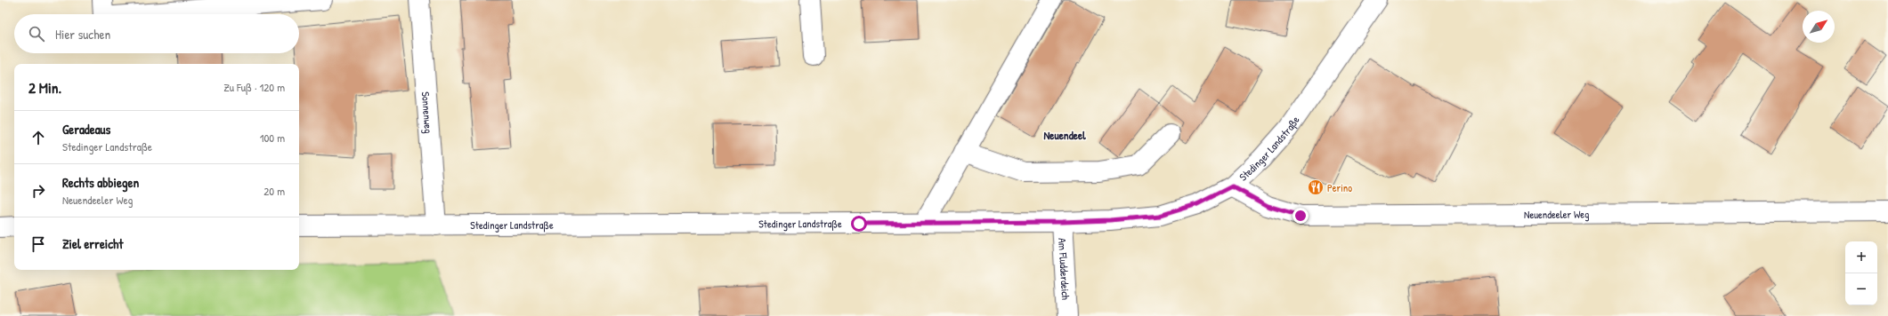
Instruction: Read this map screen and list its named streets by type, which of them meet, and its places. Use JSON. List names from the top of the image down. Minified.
{"streets":{"street":["Sonnenweg","Stedinger Landstraße","Neuendeeler Weg","Am Fludderdeich"]},"crossings":[["Sonnenweg","Stedinger Landstraße"],["Stedinger Landstraße","Neuendeeler Weg"],["Stedinger Landstraße","Am Fludderdeich"]],"districts":["Neuendeel"],"places":{"restaurant":["Perino"]},"north":"top right","page":{"search":"Hier suchen","heading":["2 Min.","Zu Fuß · 120 m"],"list":[["Geradeaus","Stedinger Landstraße","100 m"],["Rechts abbiegen","Neuendeeler Weg","20 m"],"Ziel erreicht"],"map_buttons":["+","−"]}}
